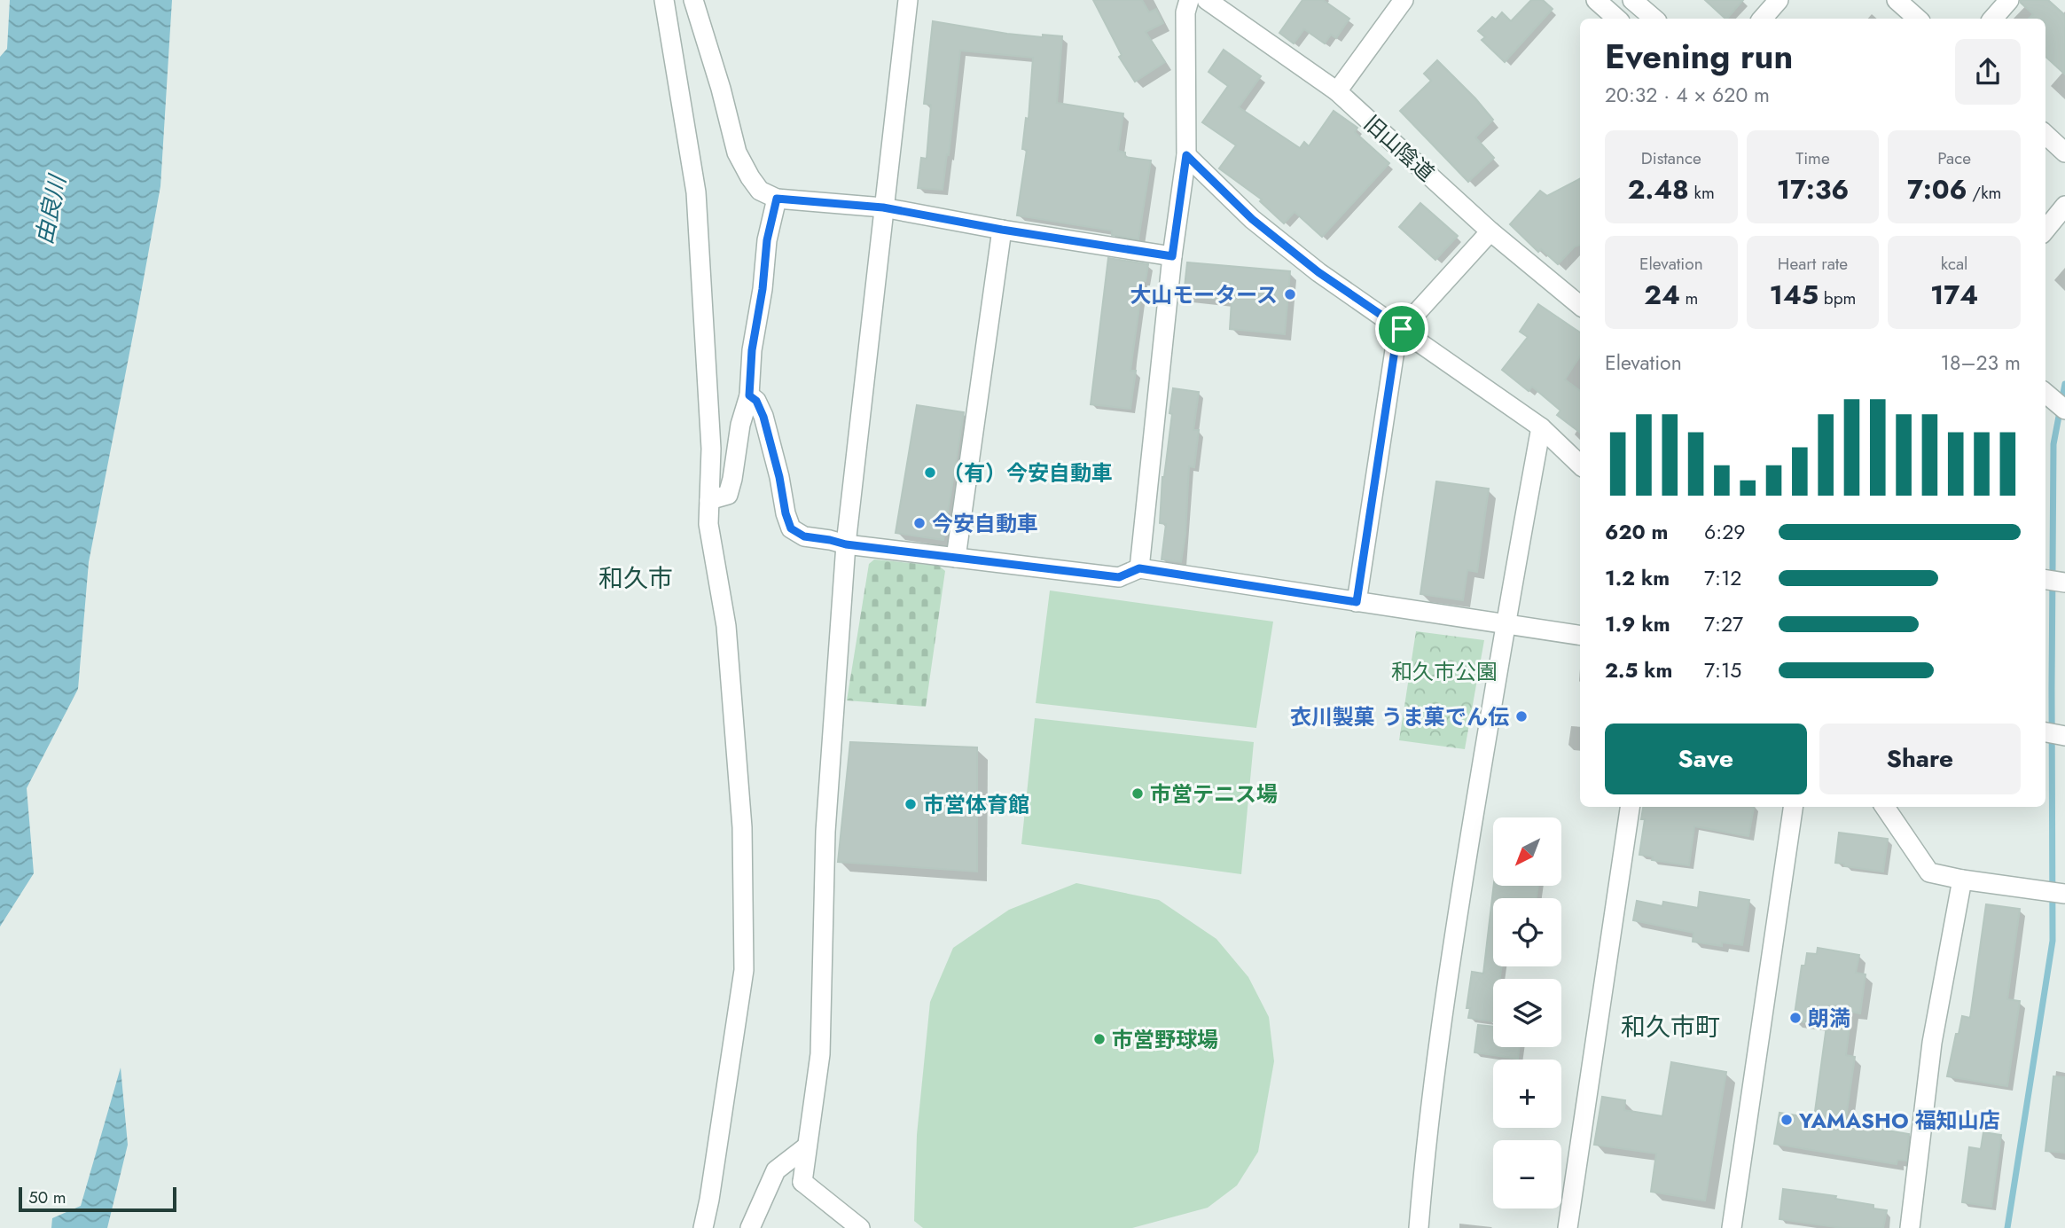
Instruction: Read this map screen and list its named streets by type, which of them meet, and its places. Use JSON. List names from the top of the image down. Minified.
{"streets":{"street":["旧山陰道"]},"districts":["和久市","和久市町"],"water":["由良川"],"parks":["和久市公園"],"places":["大山モータース","（有）今安自動車","今安自動車","衣川製菓 うま菓でん伝","市営テニス場","市営体育館","朗満","市営野球場","YAMASHO 福知山店"],"scale_bar":"50 m","north":"bottom left","page":{"heading":["Evening run","20:32 · 4 × 620 m"],"stats":[["Distance","2.48 km"],["Time","17:36"],["Pace","7:06 /km"],["Elevation","24 m"],["Heart rate","145 bpm"],["kcal","174"]],"chart":["Elevation","18–23 m"],"list":[{"name":"620 m","note":"6:29"},{"name":"1.2 km","note":"7:12"},{"name":"1.9 km","note":"7:27"},{"name":"2.5 km","note":"7:15"}],"buttons":["Save","Share"],"map_buttons":["+","−"],"scale":"50 m"}}
